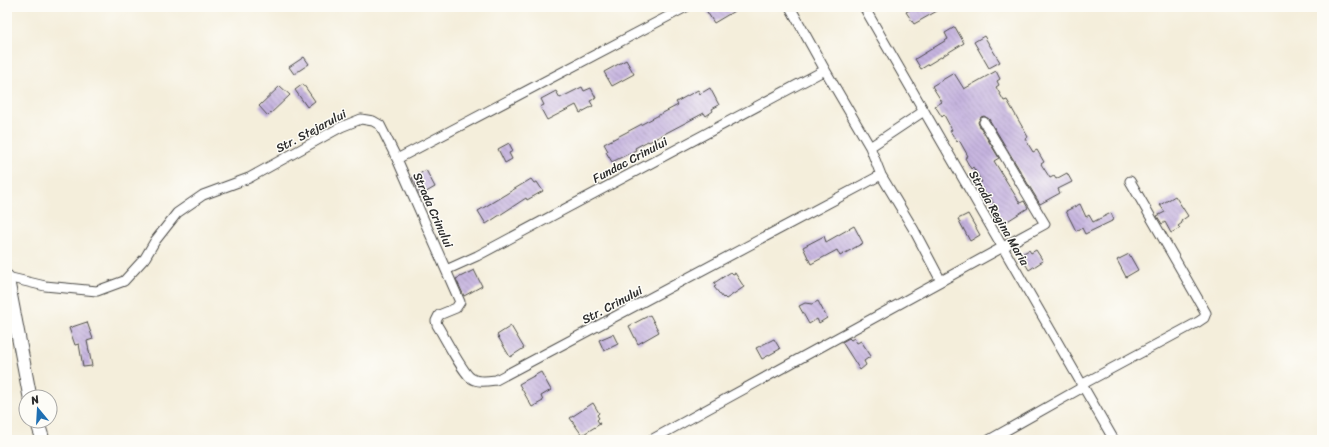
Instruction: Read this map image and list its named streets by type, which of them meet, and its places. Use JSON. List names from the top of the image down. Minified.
{"streets":{"street":["Str. Stejarului","Fundac Crinului","Strada Crinului","Strada Regina Maria","Str. Crinului"]},"crossings":[["Str. Stejarului","Strada Crinului"],["Fundac Crinului","Strada Crinului"],["Fundac Crinului","Str. Crinului"],["Strada Crinului","Str. Crinului"]],"north":"top"}
